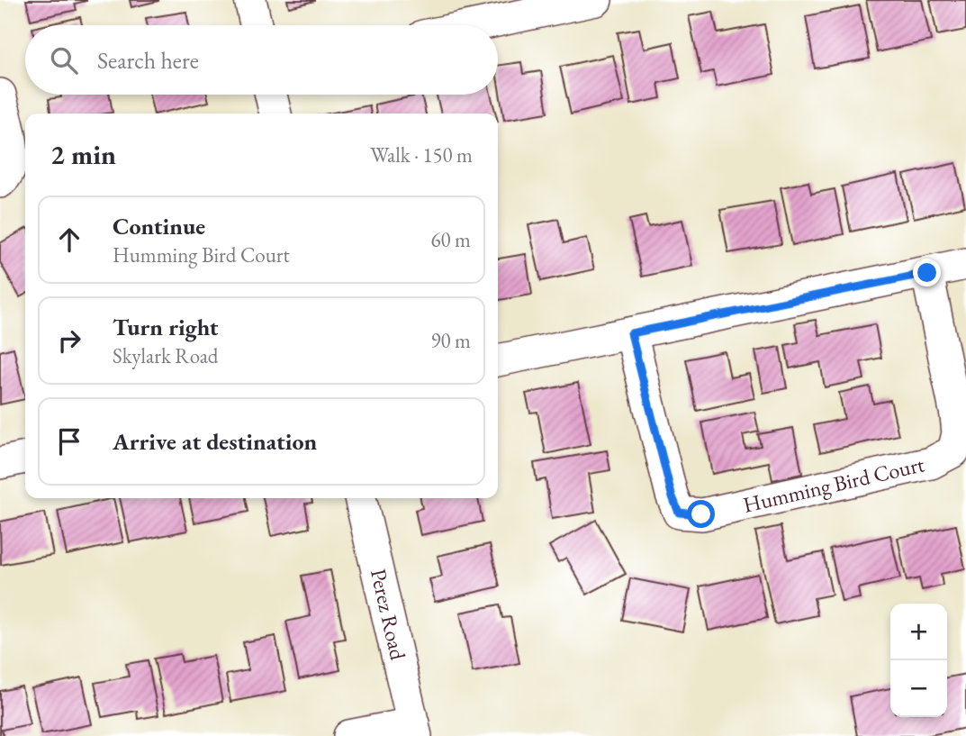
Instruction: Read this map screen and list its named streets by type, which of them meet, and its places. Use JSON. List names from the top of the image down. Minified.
{"streets":{"street":["Humming Bird Court","Perez Road"]},"page":{"search":"Search here","heading":["2 min","Walk · 150 m"],"list":[["Continue","Humming Bird Court","60 m"],["Turn right","Skylark Road","90 m"],"Arrive at destination"],"map_buttons":["+","−"]}}
